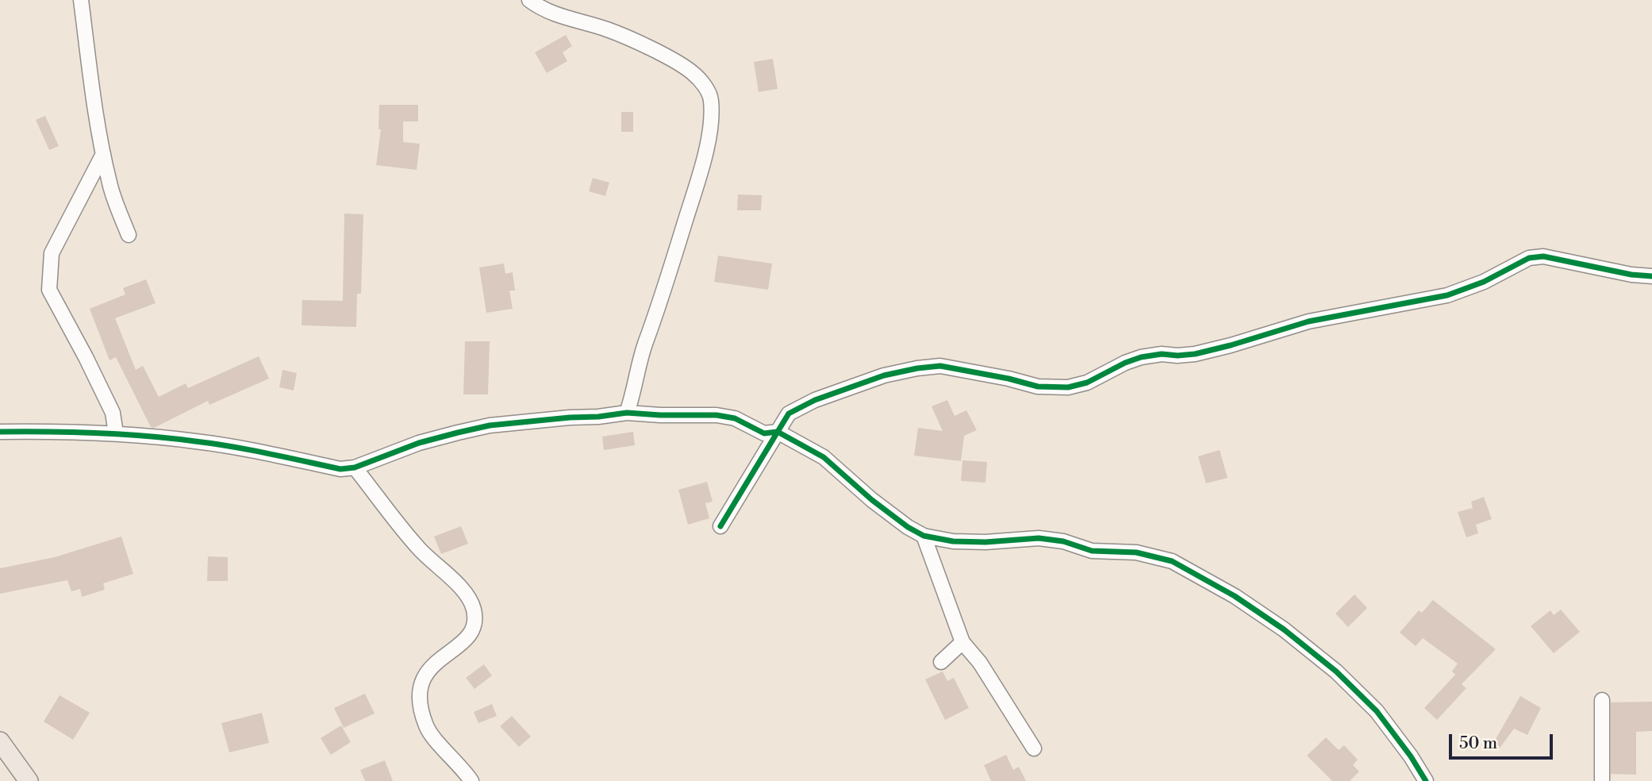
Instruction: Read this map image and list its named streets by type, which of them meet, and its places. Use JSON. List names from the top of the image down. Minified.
{"scale_bar":"50 m"}
